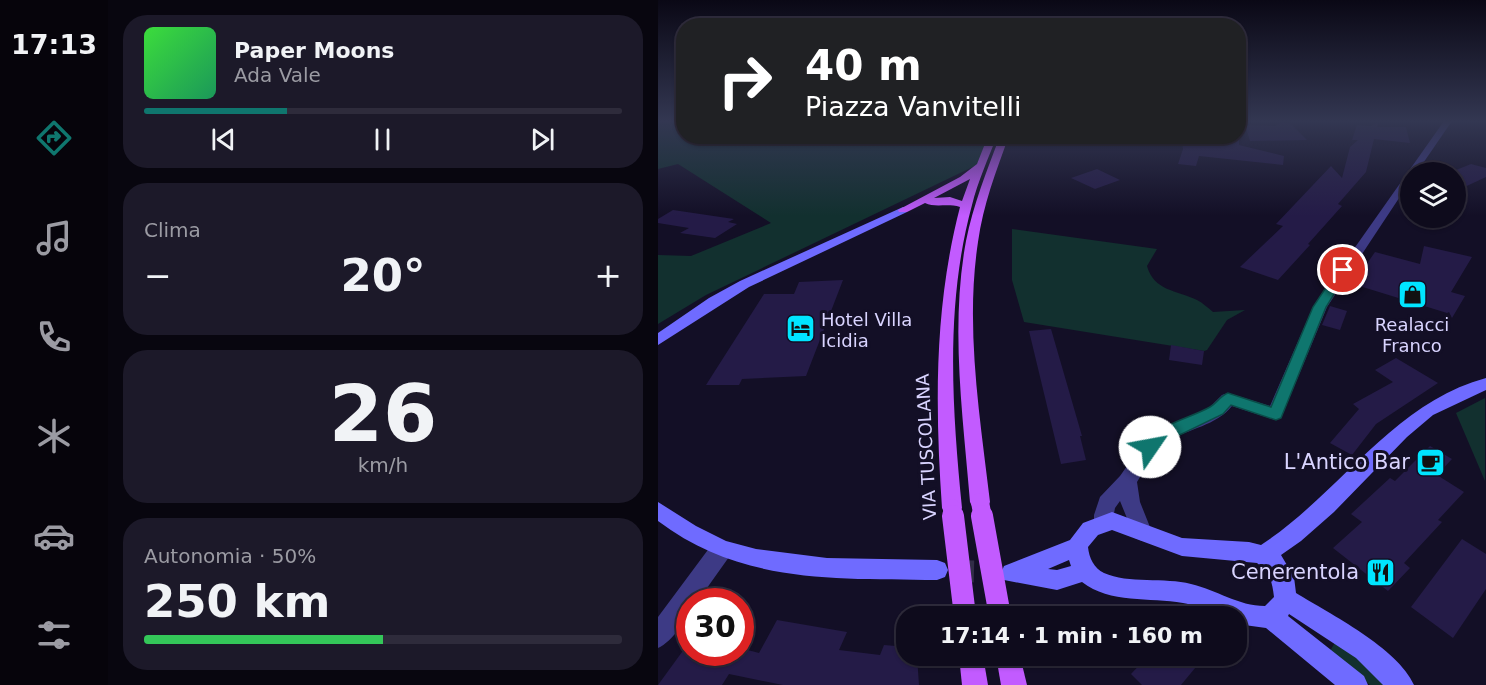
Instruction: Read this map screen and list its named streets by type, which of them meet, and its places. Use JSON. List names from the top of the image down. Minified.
{"streets":{"main road":["VIA TUSCOLANA"]},"places":{"shop":["Realacci Franco"],"hotel":["Hotel Villa Icidia"],"cafe":["L'Antico Bar"],"restaurant":["Cenerentola"]},"page":{"tabs":"17:13","turn":["40 m","Piazza Vanvitelli"],"song":["Paper Moons","Ada Vale"],"tile":["Clima",["26","km/h"],["Autonomia · 50%","250 km"]],"heat":["−","20°","+"],"limit":"30","trip":"17:14 · 1 min · 160 m"}}
